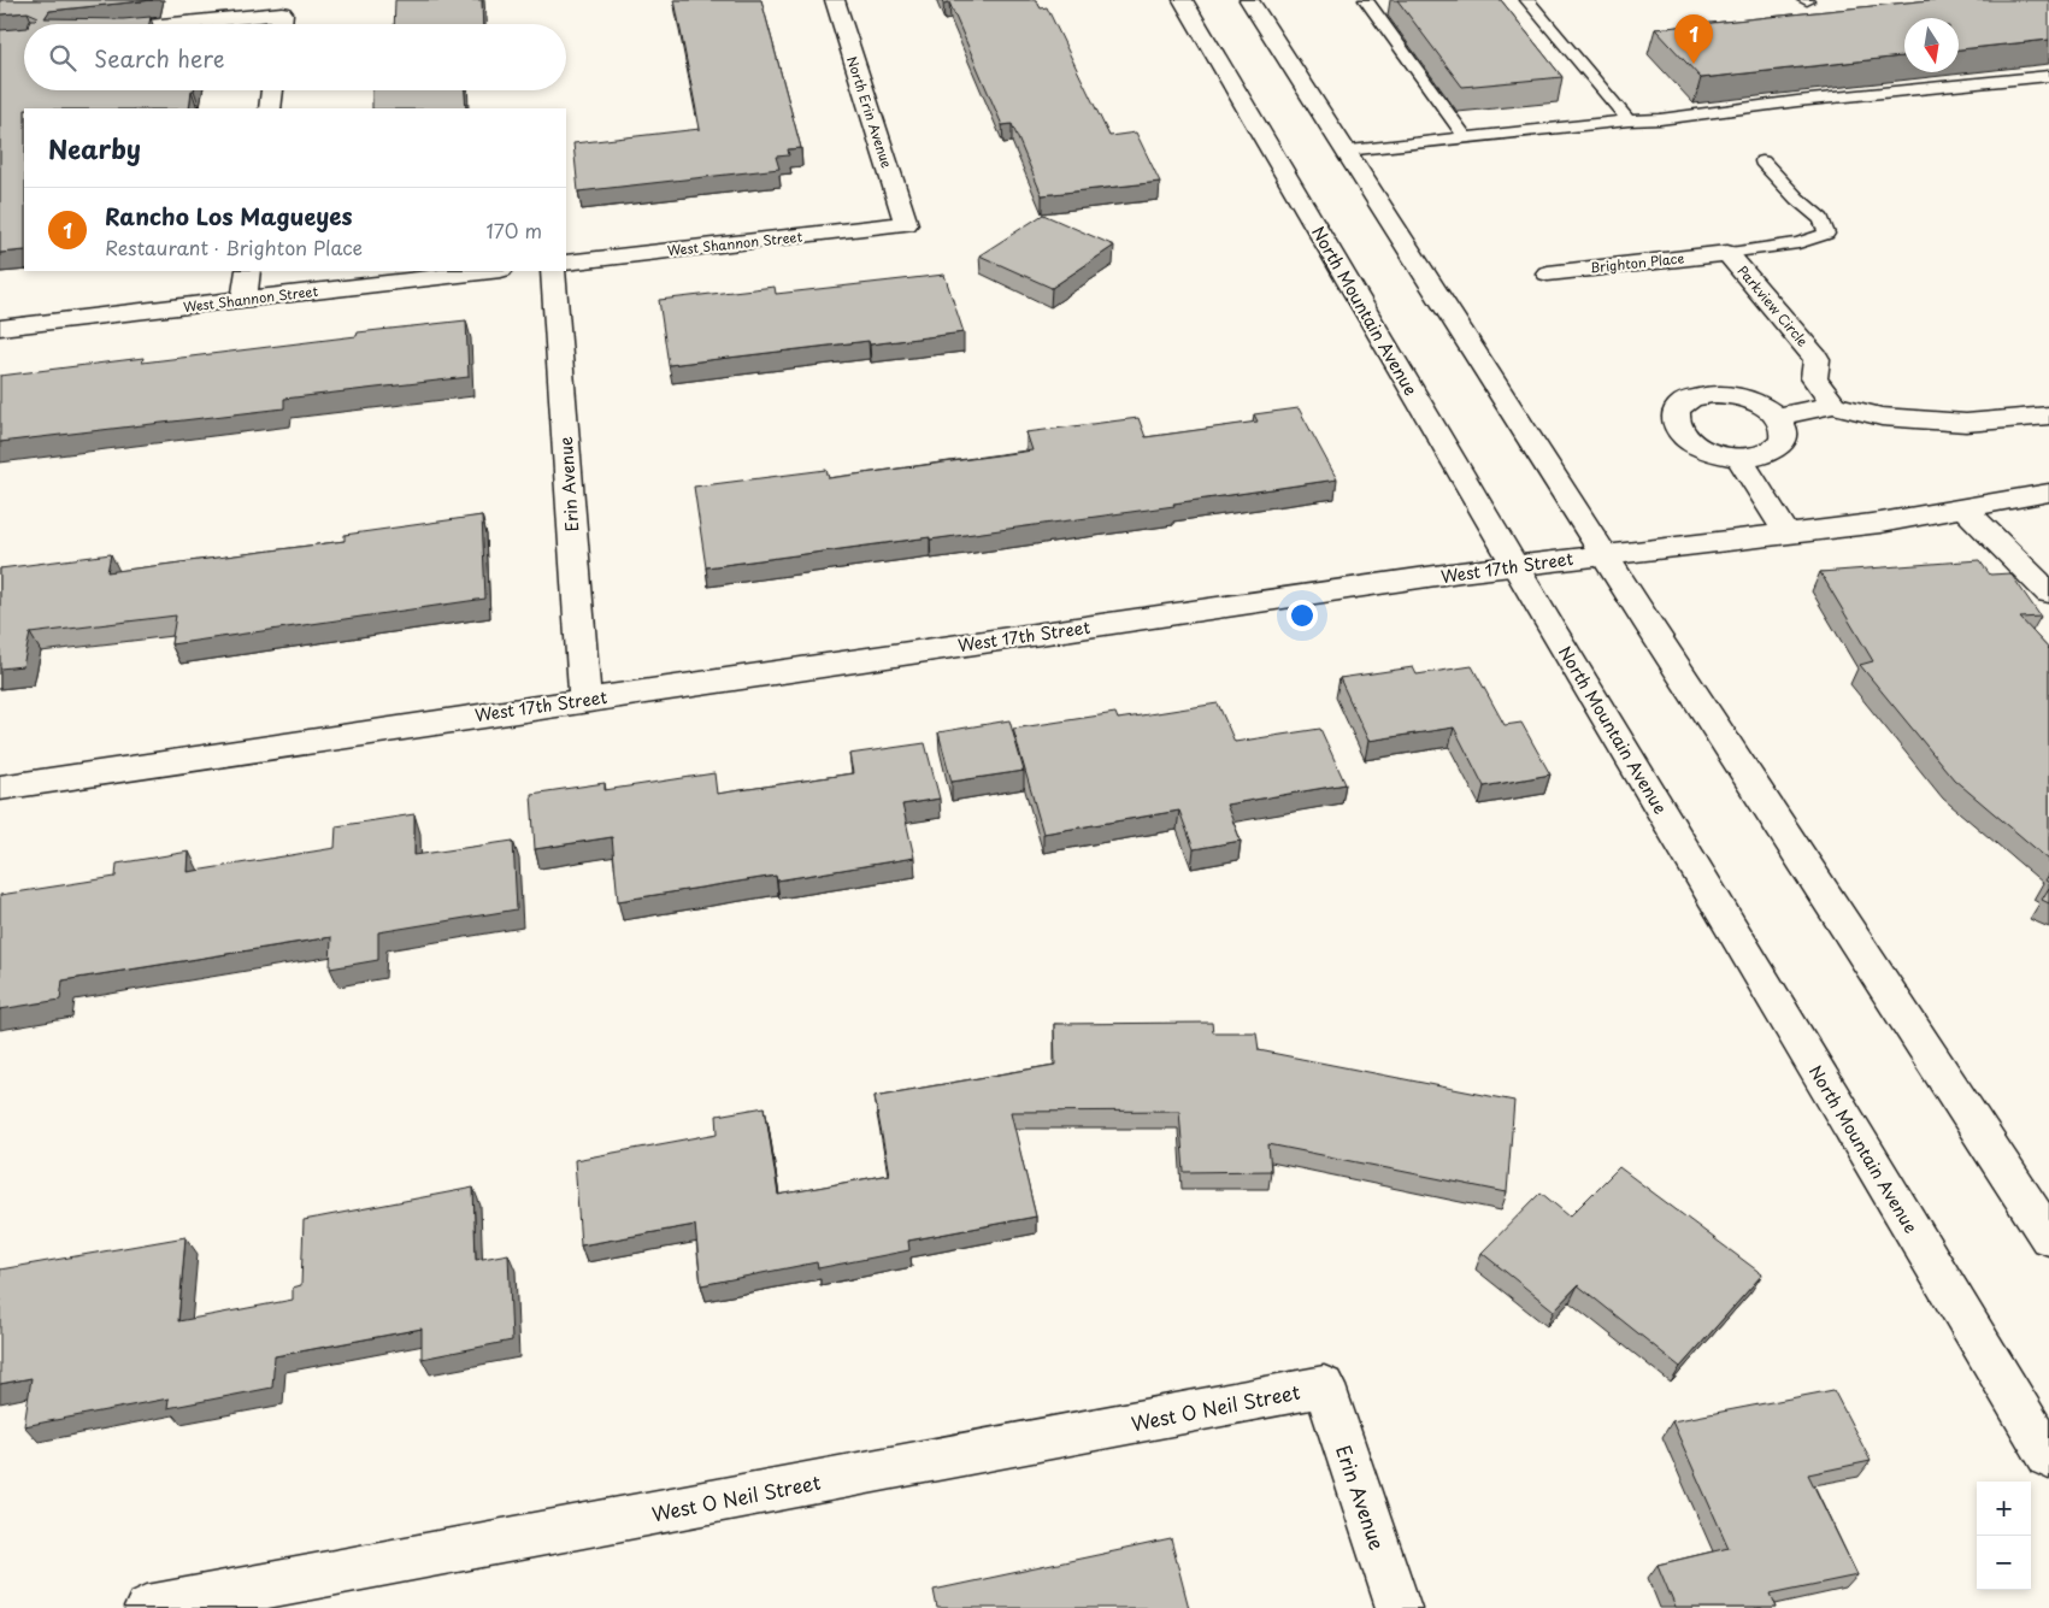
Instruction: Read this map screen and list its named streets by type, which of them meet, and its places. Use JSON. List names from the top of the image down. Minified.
{"streets":{"street":["North Erin Avenue","West Shannon Street","Brighton Place","Parkview Circle","North Mountain Avenue","Erin Avenue","West 17th Street","West O Neil Street"]},"crossings":[["North Erin Avenue","West Shannon Street"],["Brighton Place","Parkview Circle"],["North Mountain Avenue","West 17th Street"],["Erin Avenue","West 17th Street"],["Erin Avenue","West O Neil Street"]],"north":"bottom","page":{"pins":"1","search":"Search here","heading":"Nearby","list":[{"mark":"1","name":"Rancho Los Magueyes","note":"Restaurant · Brighton Place","value":"170 m"}],"map_buttons":["+","−"]}}
